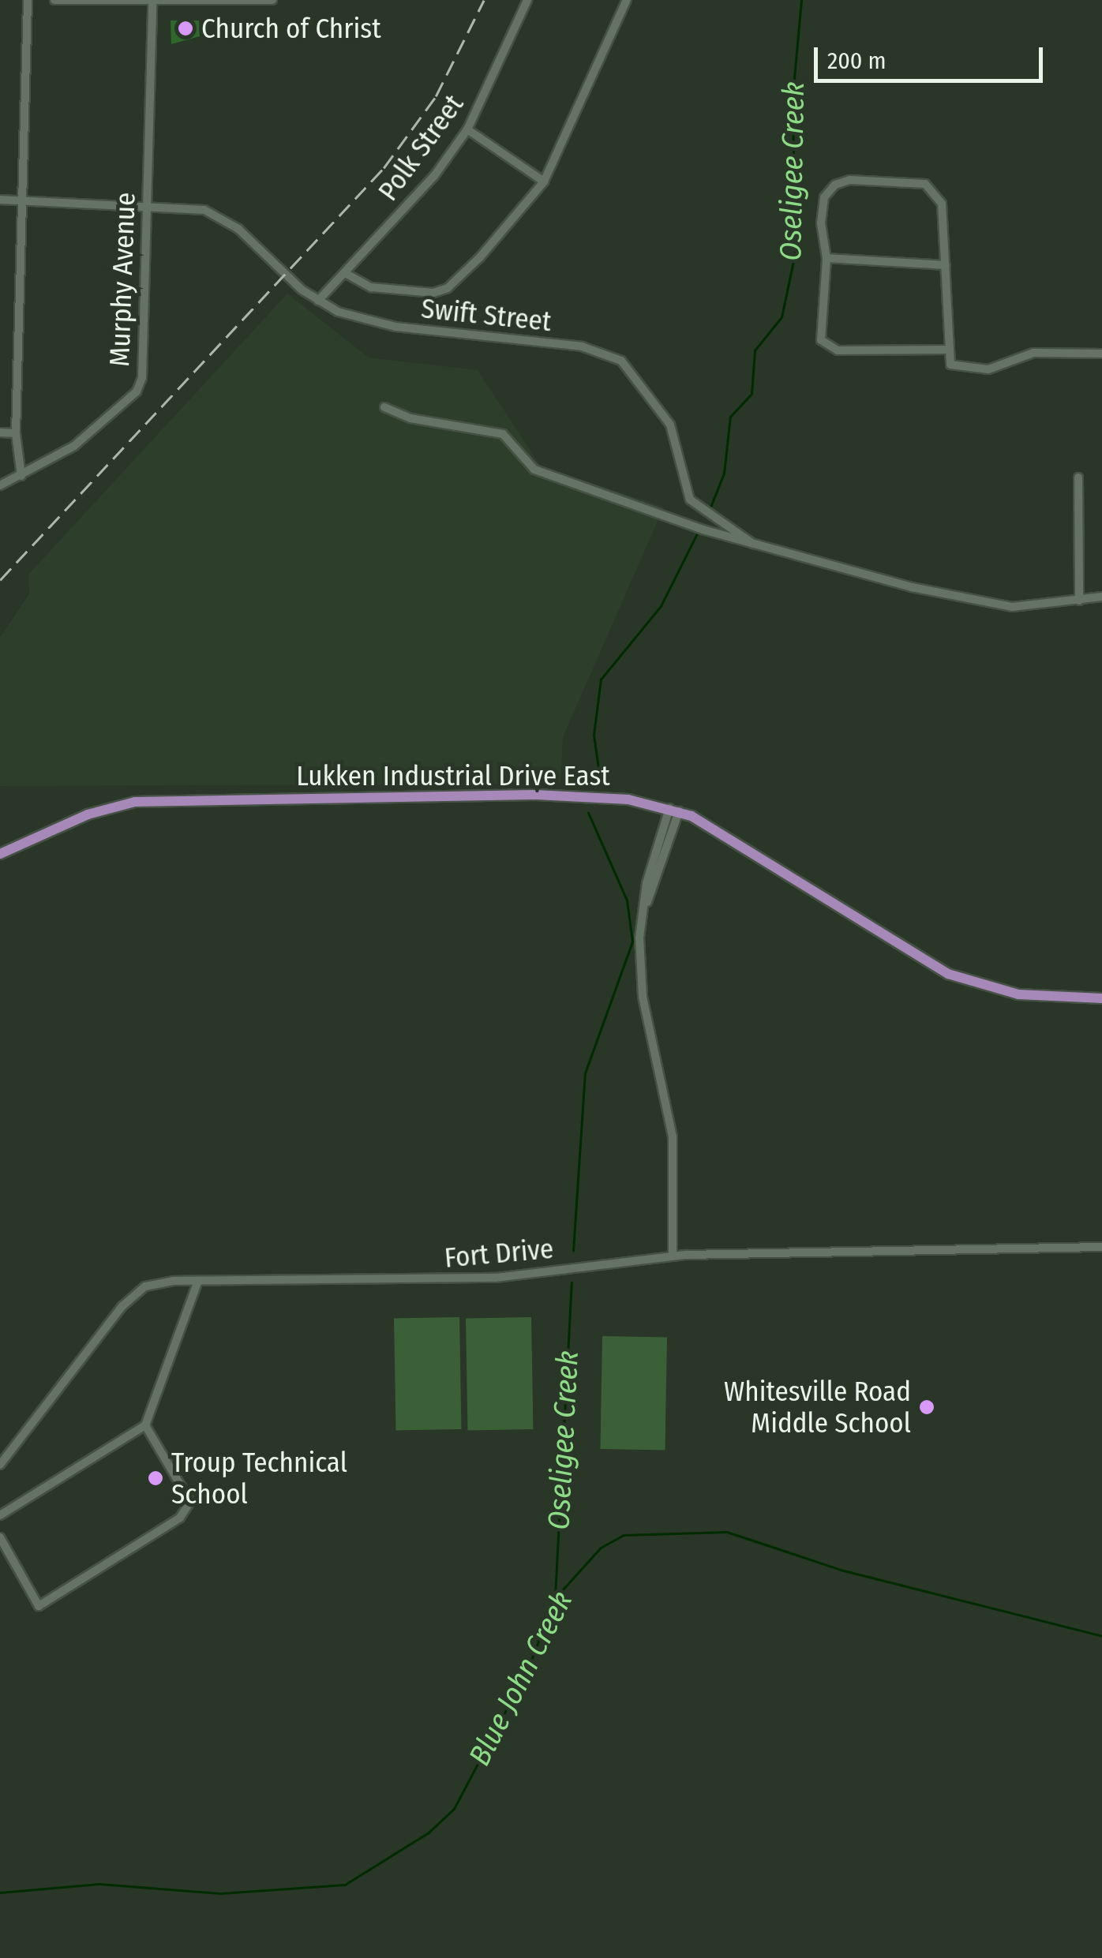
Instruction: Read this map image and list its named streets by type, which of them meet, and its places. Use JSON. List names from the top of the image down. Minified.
{"streets":{"main road":["Lukken Industrial Drive East"],"street":["Polk Street","Murphy Avenue","Swift Street","Fort Drive"]},"crossings":[["Polk Street","Swift Street"],["Murphy Avenue","Swift Street"]],"water":["Oseligee Creek","Blue John Creek"],"places":["Church of Christ","Whitesville Road Middle School","Troup Technical School"],"scale_bar":"200 m"}
